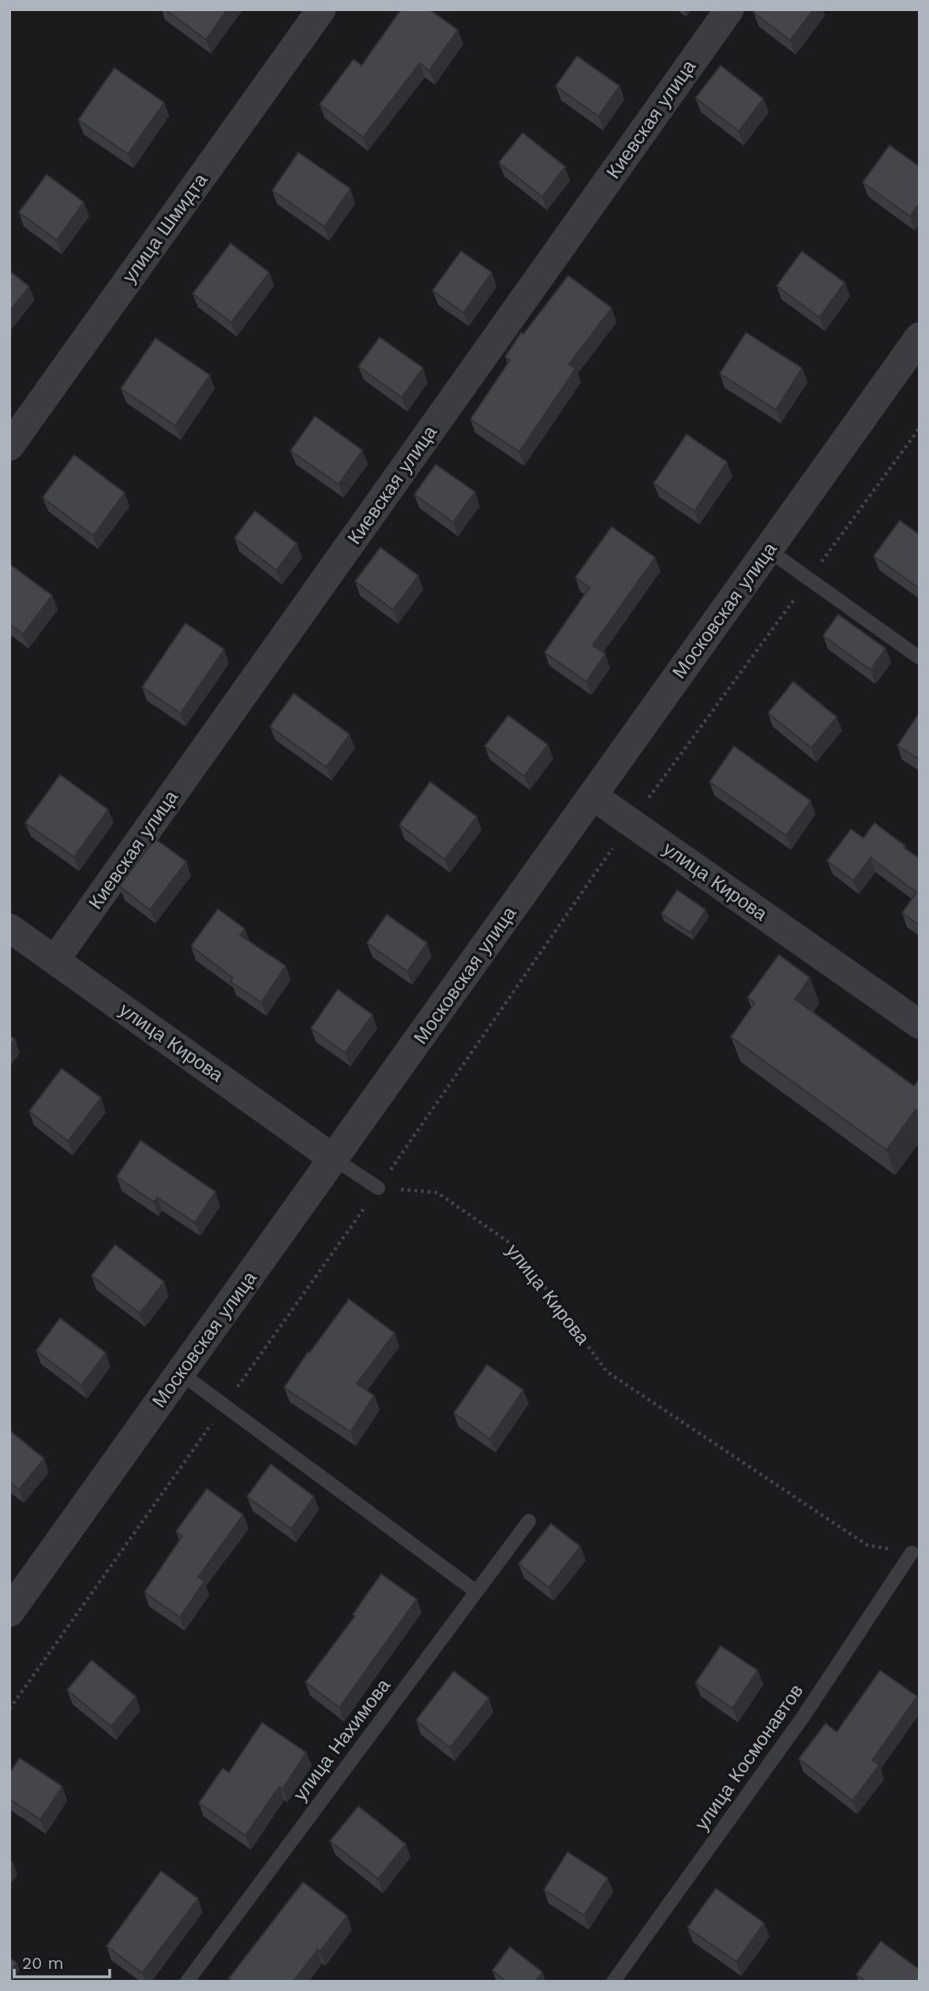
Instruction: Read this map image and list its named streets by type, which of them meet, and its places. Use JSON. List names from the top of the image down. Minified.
{"streets":{"street":["Киевская улица","улица Шмидта","Московская улица","улица Кирова"],"lane":["улица Нахимова","улица Космонавтов"]},"crossings":[["Киевская улица","улица Кирова"],["Московская улица","улица Кирова"],["улица Кирова","улица Космонавтов"]],"scale_bar":"20 m"}
